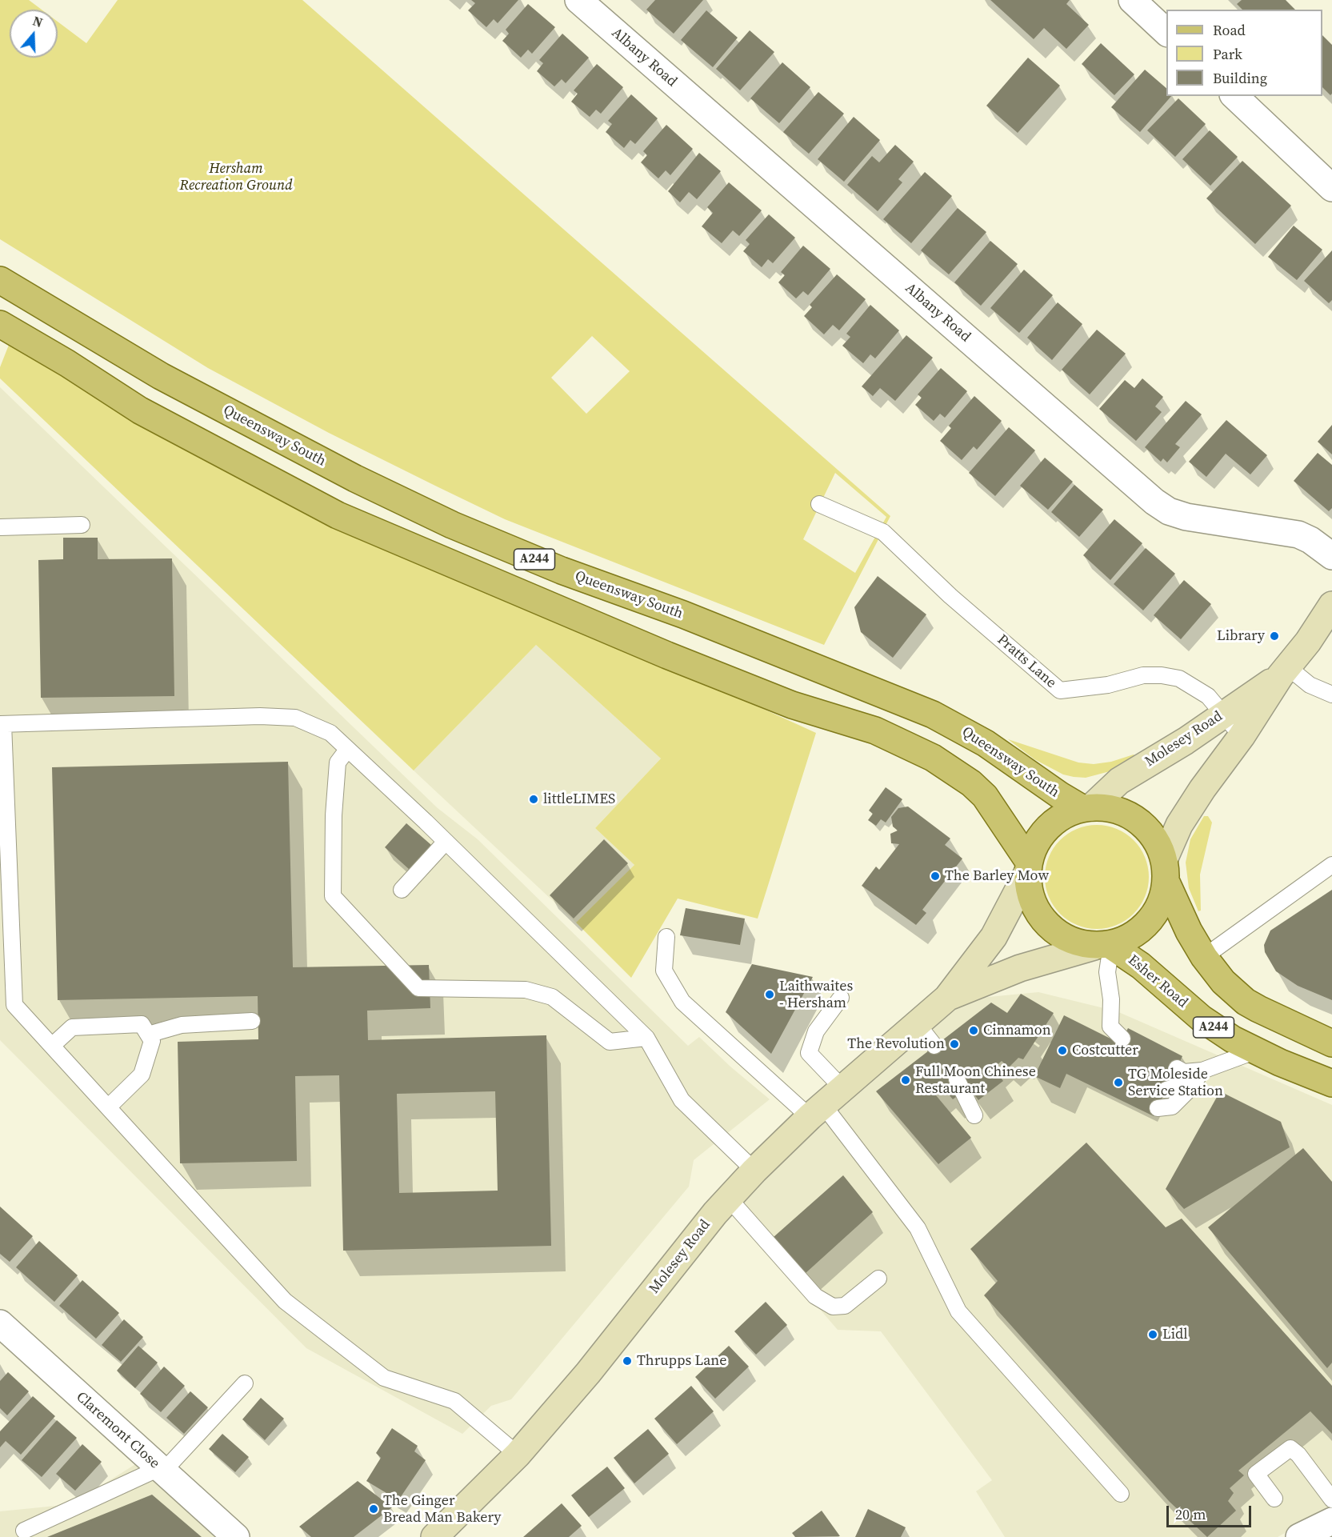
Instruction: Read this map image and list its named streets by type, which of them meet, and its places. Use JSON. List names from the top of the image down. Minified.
{"streets":{"main road":["Queensway South","A244","Esher Road"],"street":["Albany Road","Molesey Road","Claremont Close"],"lane":["Pratts Lane"]},"crossings":[["Queensway South","A244"],["Queensway South","Molesey Road"],["Queensway South","Esher Road"],["A244","Molesey Road"],["A244","Esher Road"],["Pratts Lane","Molesey Road"],["Molesey Road","Esher Road"]],"parks":["Hersham Recreation Ground"],"places":["Library","littleLIMES","The Barley Mow","Laithwaites - Hersham","Cinnamon","The Revolution","Costcutter","Full Moon Chinese Restaurant","TG Moleside Service Station","Lidl","Thrupps Lane","The Ginger Bread Man Bakery"],"legend":["Road","Park","Building"],"scale_bar":"20 m","north":"top"}
